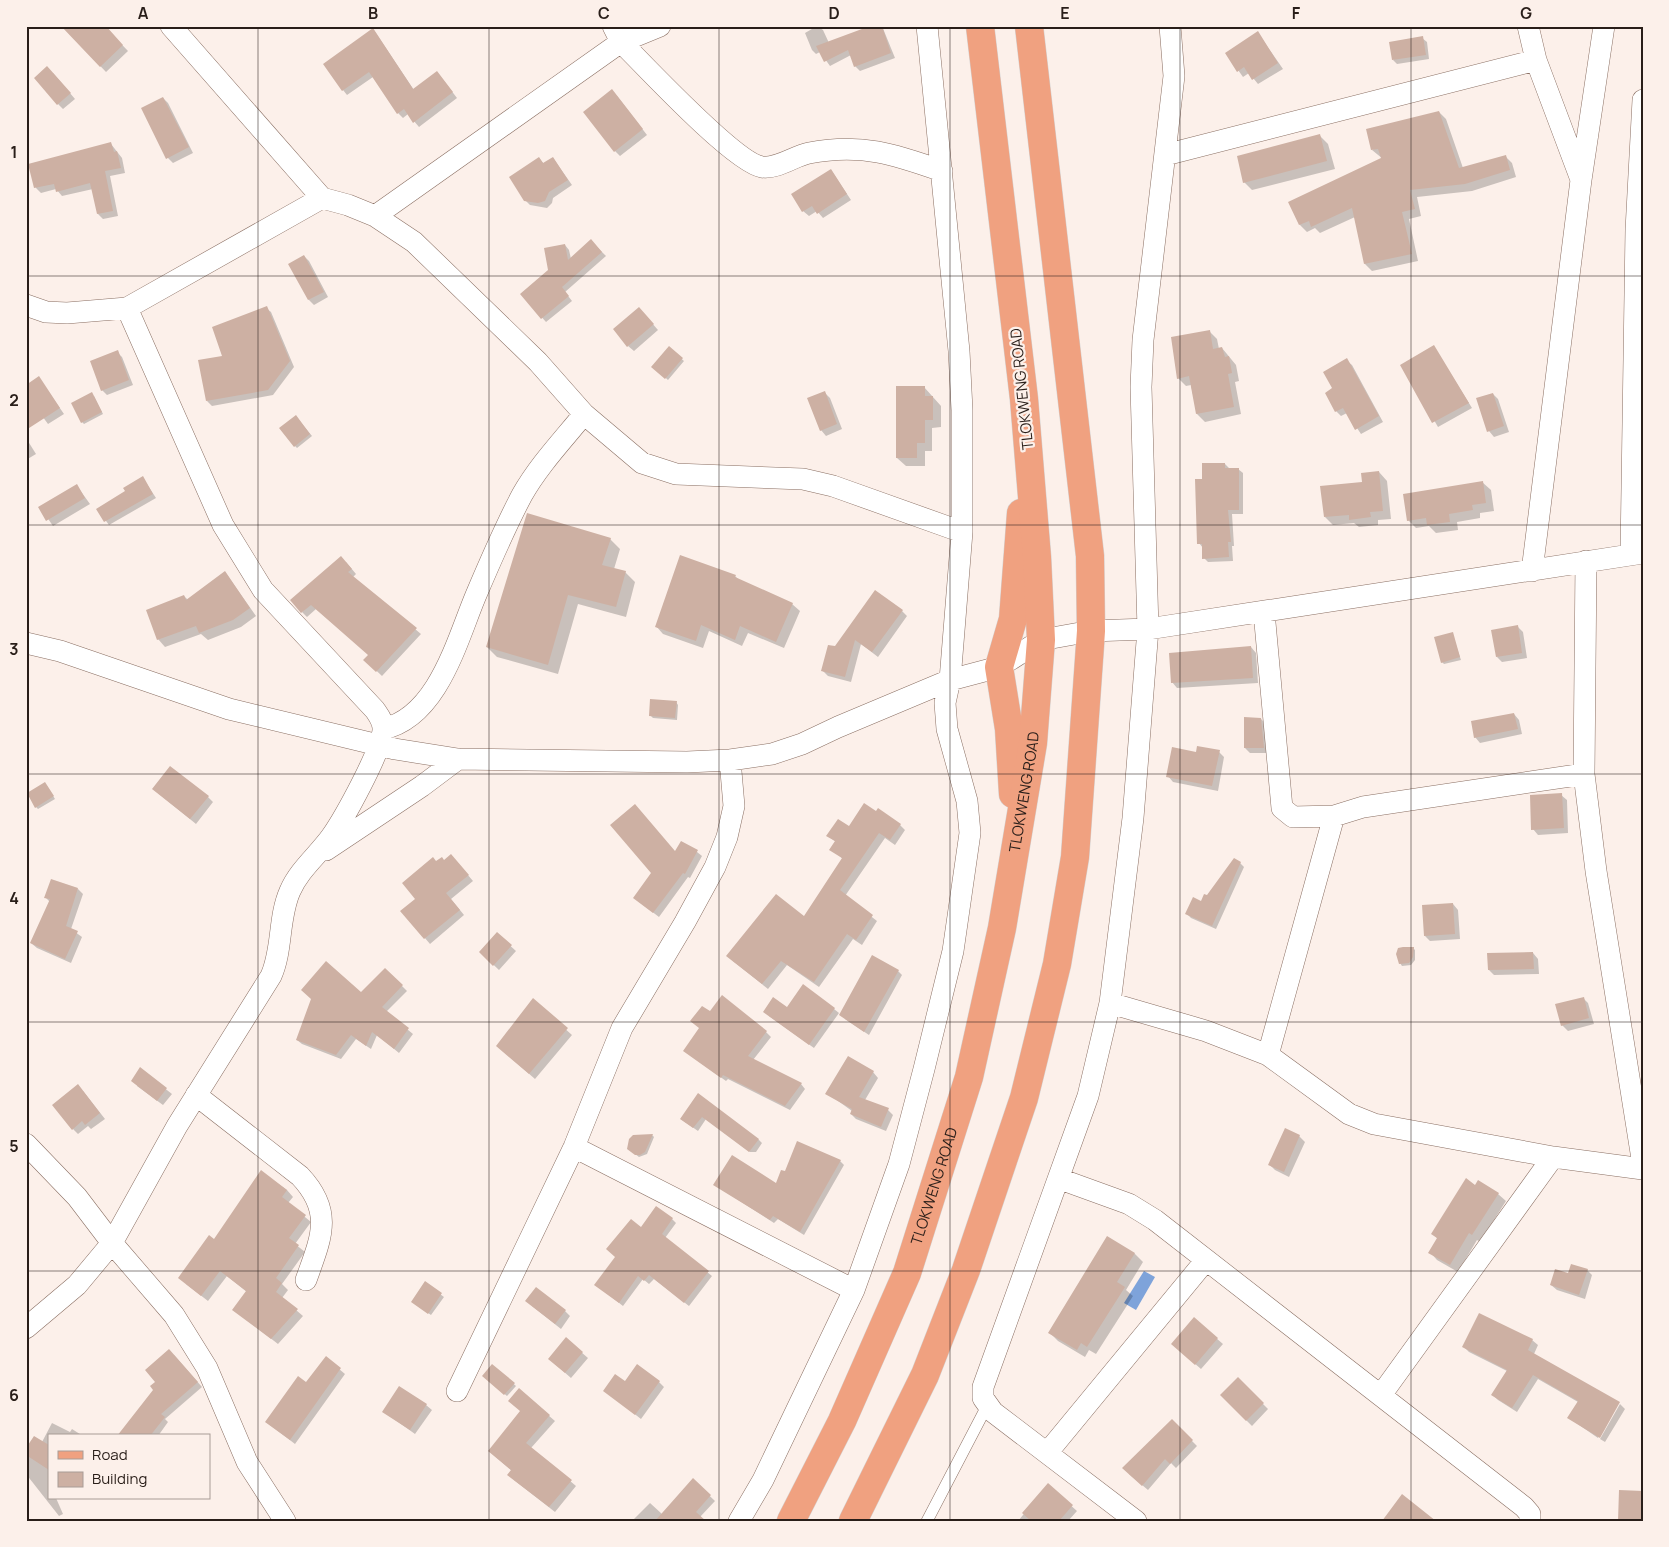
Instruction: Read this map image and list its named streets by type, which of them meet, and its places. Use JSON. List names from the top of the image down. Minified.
{"streets":{"main road":["TLOKWENG ROAD"]},"legend":["Road","Building"],"grid":{"columns":["A","B","C","D","E","F","G"],"rows":["1","2","3","4","5","6"]}}
